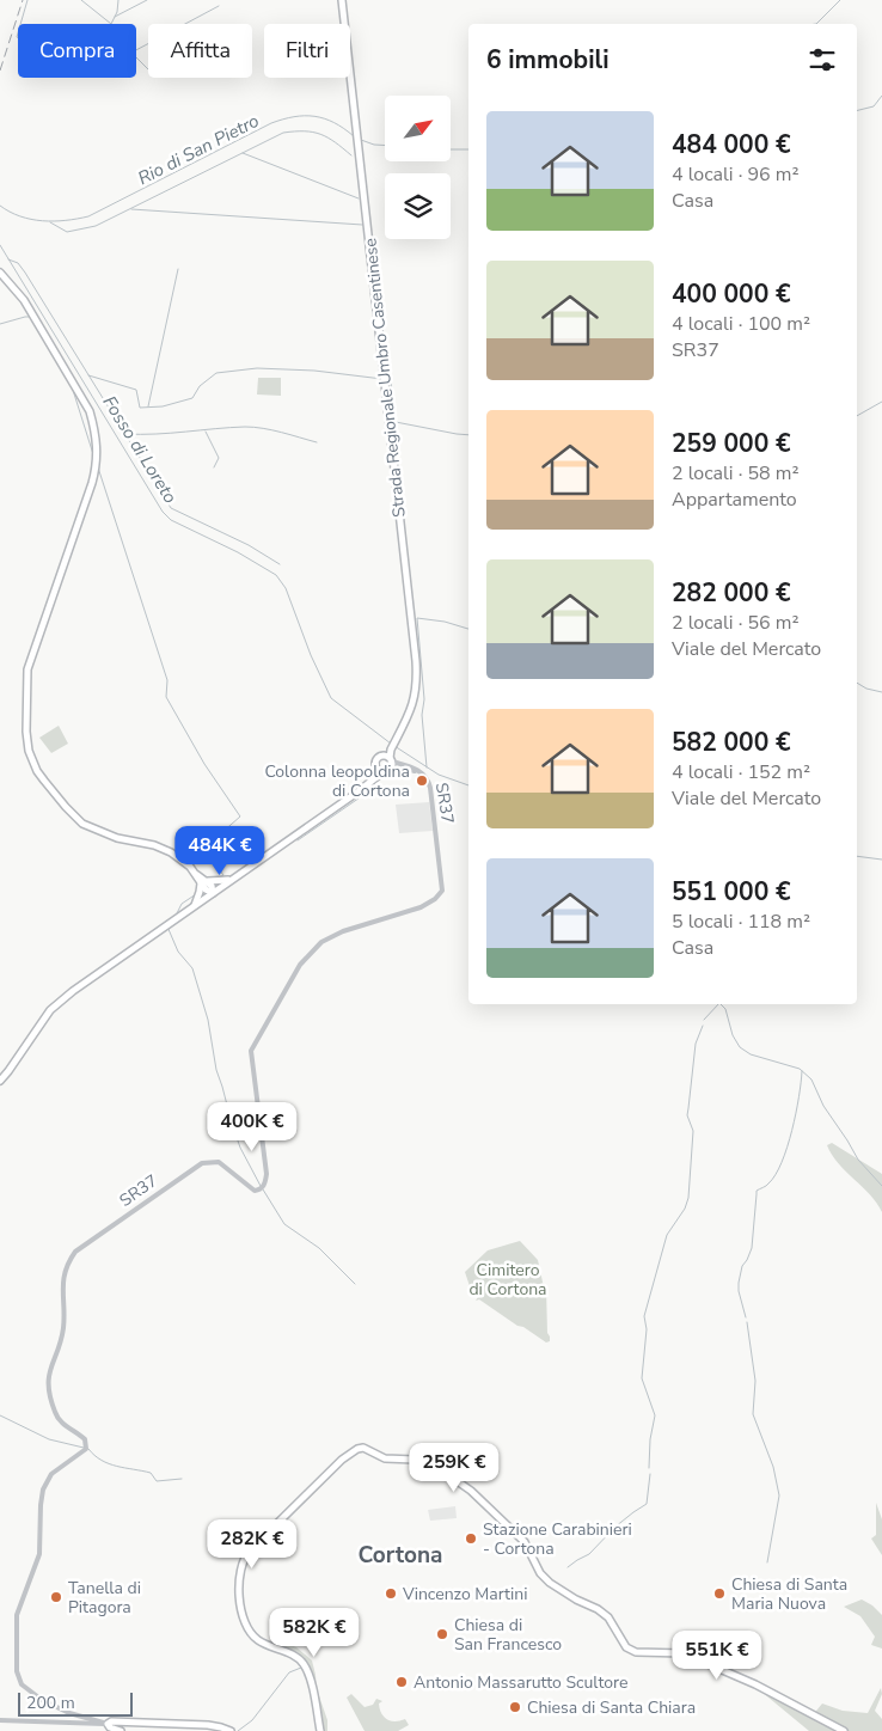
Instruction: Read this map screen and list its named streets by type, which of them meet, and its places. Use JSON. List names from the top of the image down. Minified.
{"streets":{"main road":["Strada Regionale Umbro Casentinese"],"street":["SR37"]},"districts":["Cortona"],"water":["Rio di San Pietro","Fosso di Loreto"],"parks":["Cimitero di Cortona"],"places":["Colonna leopoldina di Cortona","Stazione Carabinieri - Cortona","Vincenzo Martini","Chiesa di Santa Maria Nuova","Tanella di Pitagora","Chiesa di San Francesco","Antonio Massarutto Scultore","Chiesa di Santa Chiara"],"scale_bar":"200 m","north":"top right","page":{"chip":["Compra","Affitta","Filtri"],"heading":"6 immobili","list":[{"name":"484 000 €","note":"4 locali · 96 m² · Casa"},{"name":"400 000 €","note":"4 locali · 100 m² · SR37"},{"name":"259 000 €","note":"2 locali · 58 m² · Appartamento"},{"name":"282 000 €","note":"2 locali · 56 m² · Viale del Mercato"},{"name":"582 000 €","note":"4 locali · 152 m² · Viale del Mercato"},{"name":"551 000 €","note":"5 locali · 118 m² · Casa"}],"price":["484K €","400K €","259K €","282K €","582K €","551K €"],"scale":"200 m"}}
